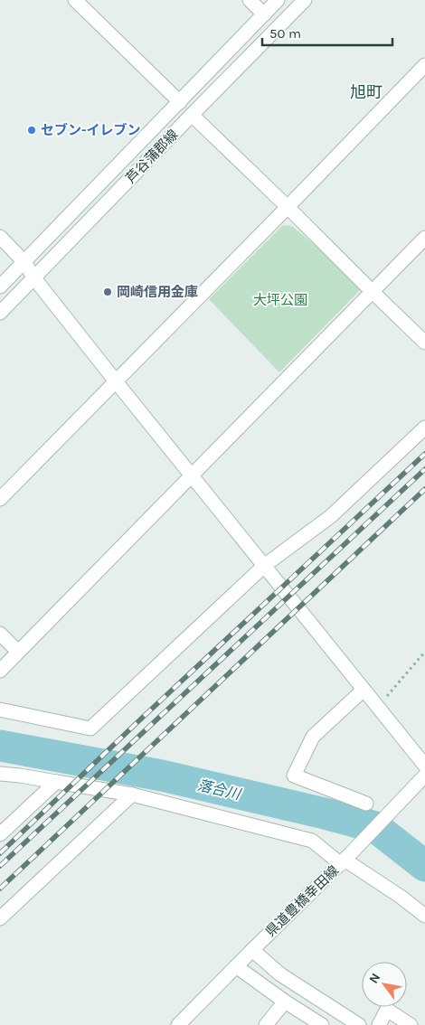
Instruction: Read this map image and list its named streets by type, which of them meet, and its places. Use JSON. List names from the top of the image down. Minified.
{"streets":{"street":["芦谷蒲郡線","県道豊橋幸田線"]},"districts":["旭町"],"water":["落合川"],"parks":["大坪公園"],"places":["セブン-イレブン","岡崎信用金庫"],"scale_bar":"50 m","north":"top left"}
